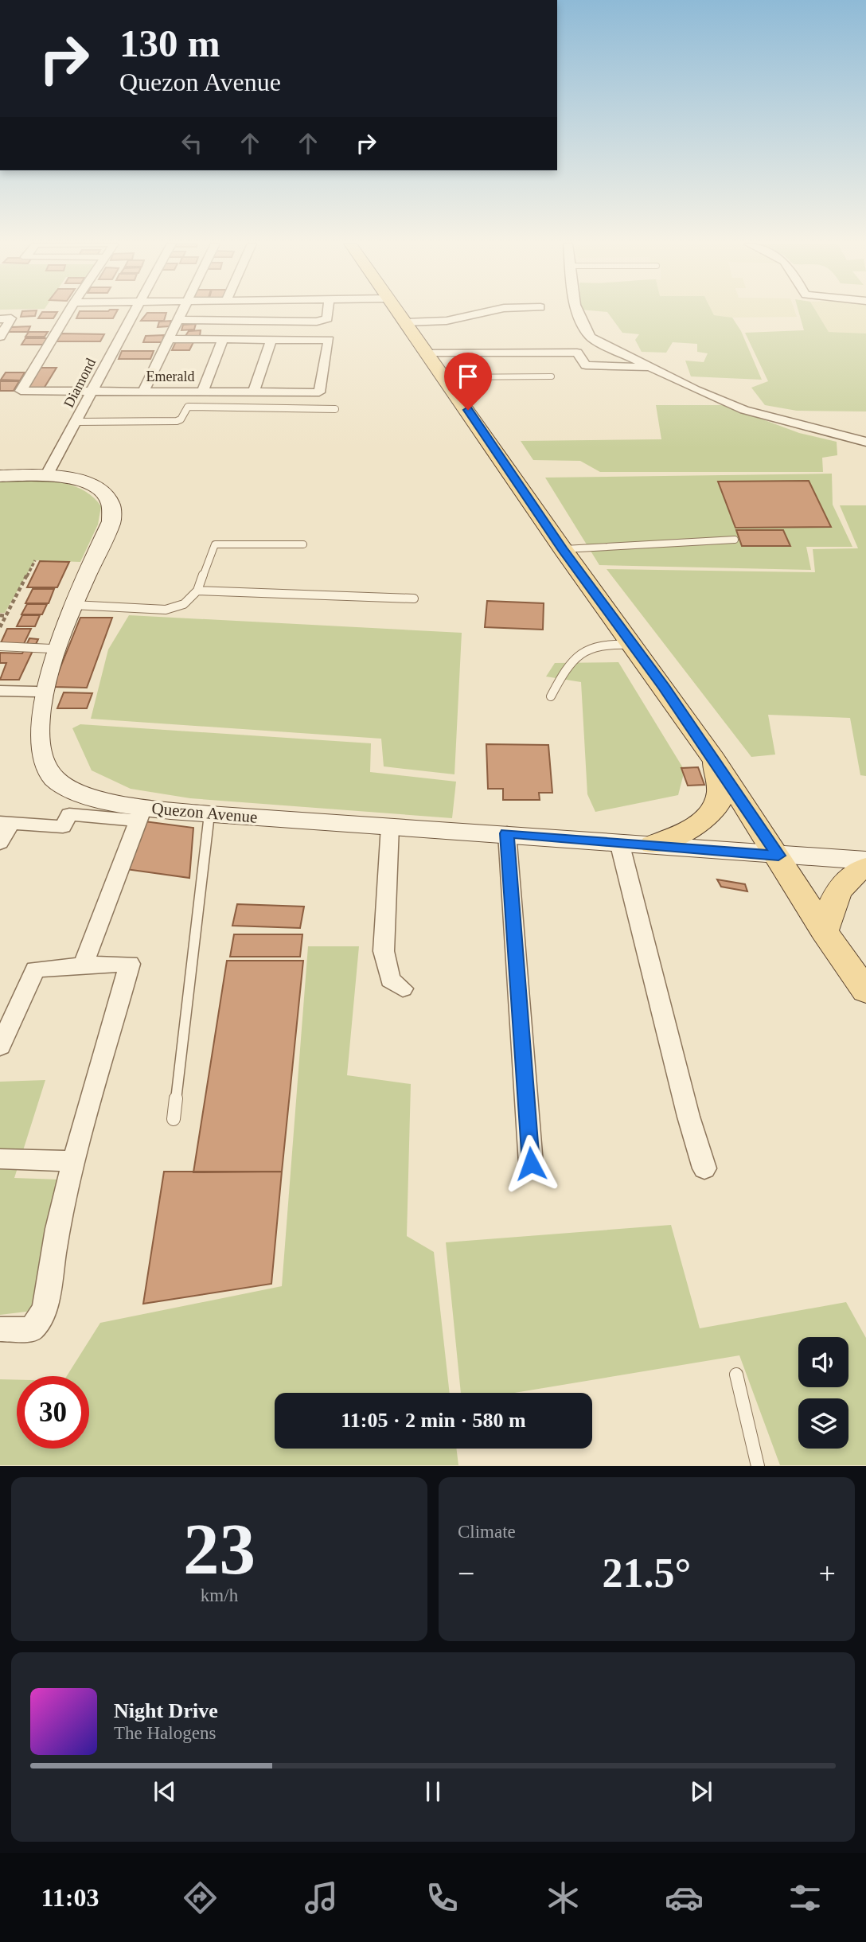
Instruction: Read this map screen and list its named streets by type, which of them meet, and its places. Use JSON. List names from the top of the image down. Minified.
{"streets":{"main road":["Quezon Avenue"],"street":["Emerald","Diamond"]},"crossings":[["Emerald","Diamond"],["Diamond","Quezon Avenue"]],"page":{"turn":["130 m","Quezon Avenue"],"limit":"30","trip":"11:05 · 2 min · 580 m","tile":[["23","km/h"],"Climate"],"heat":["−","21.5°","+"],"song":["Night Drive","The Halogens"],"tabs":"11:03"}}
